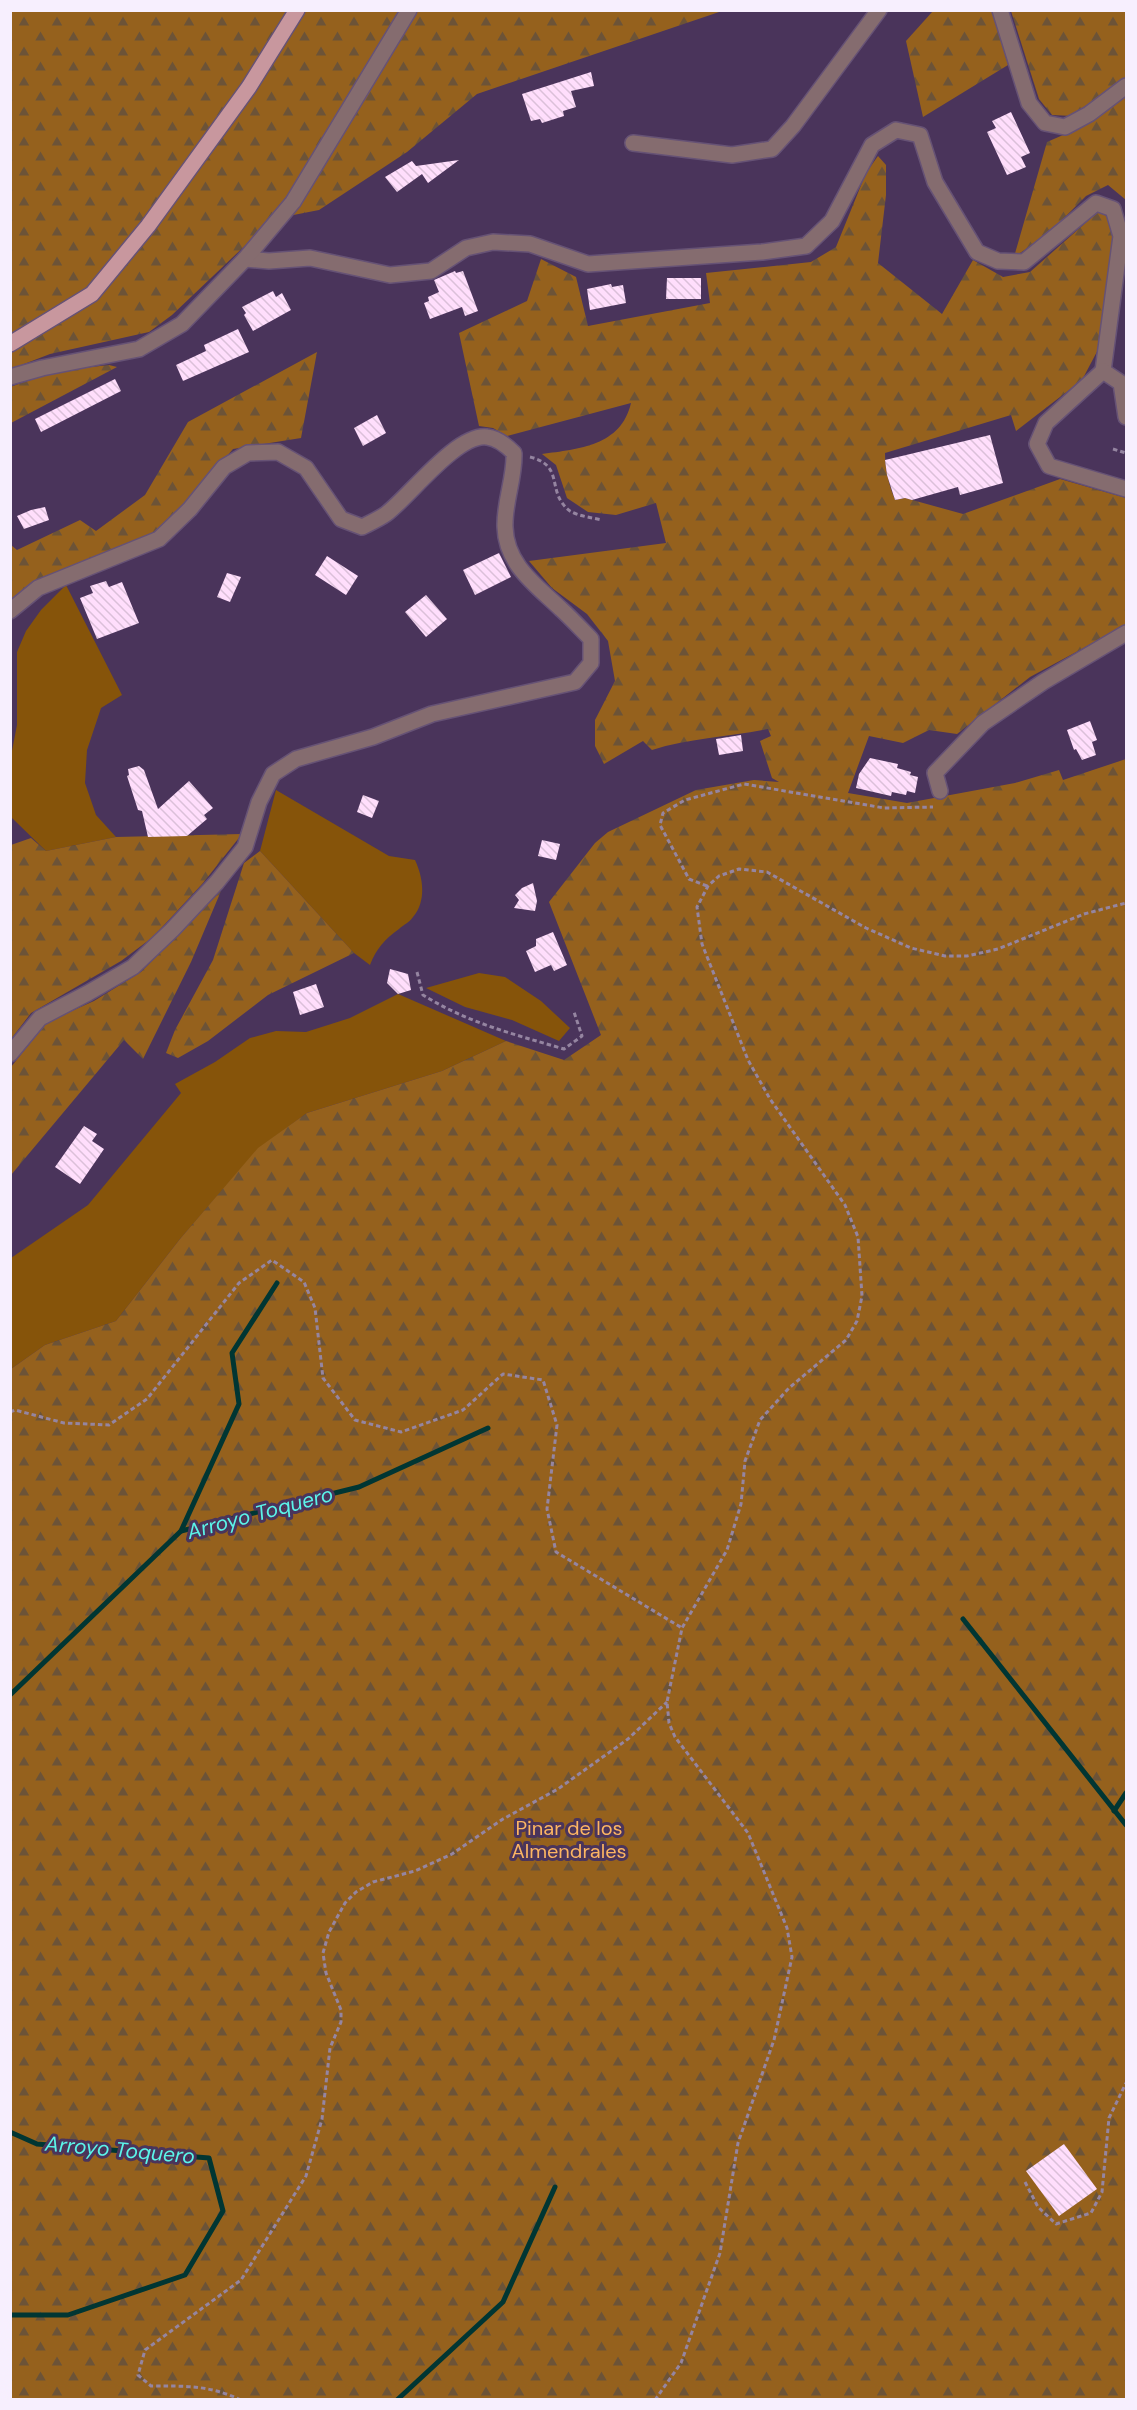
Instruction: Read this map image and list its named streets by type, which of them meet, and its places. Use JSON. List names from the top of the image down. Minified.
{"water":["Arroyo Toquero"],"parks":["Pinar de los Almendrales"]}
